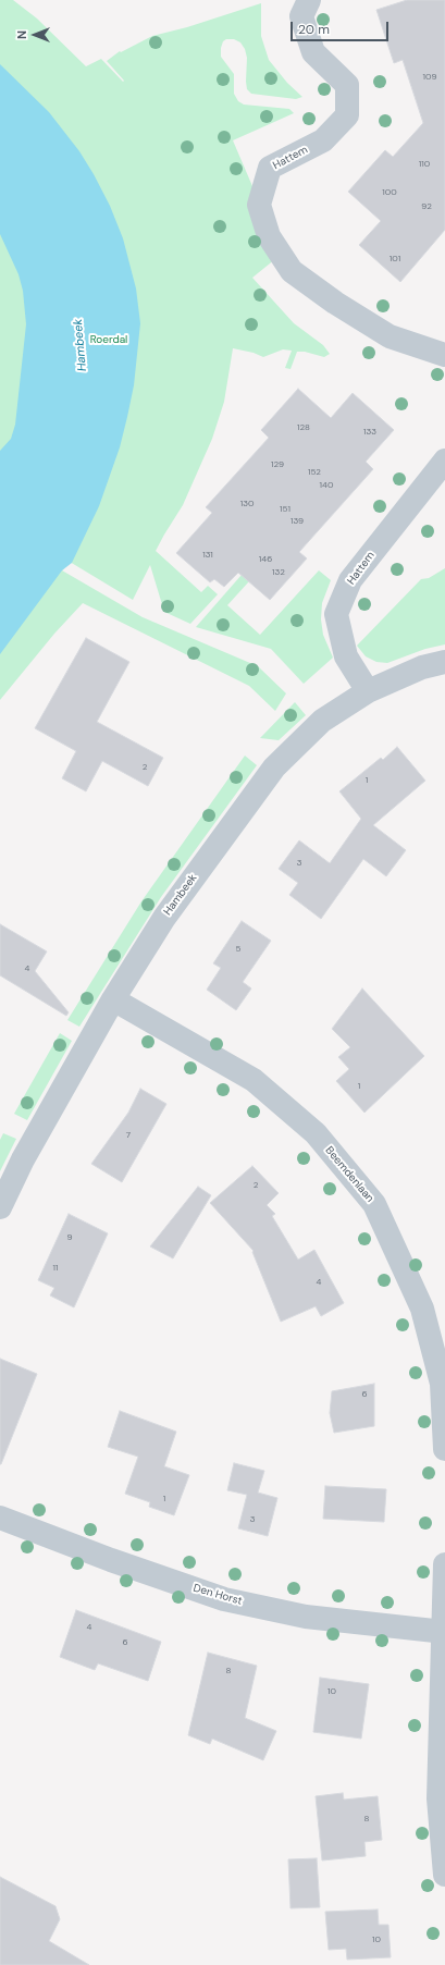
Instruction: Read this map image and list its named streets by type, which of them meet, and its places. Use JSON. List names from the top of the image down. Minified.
{"streets":{"street":["Hattem","Hambeek","Beemdenlaan","Den Horst"]},"crossings":[["Hattem","Hambeek"],["Hambeek","Beemdenlaan"]],"water":["Hambeek"],"parks":["Roerdal"],"house_numbers":["109","110","100","92","101","128","133","129","152","140","130","151","139","131","146","132","2","1","3","5","4","1","7","2","9","11","4","6","1","3","4","6","8","10","8","10"],"scale_bar":"20 m","north":"left"}
